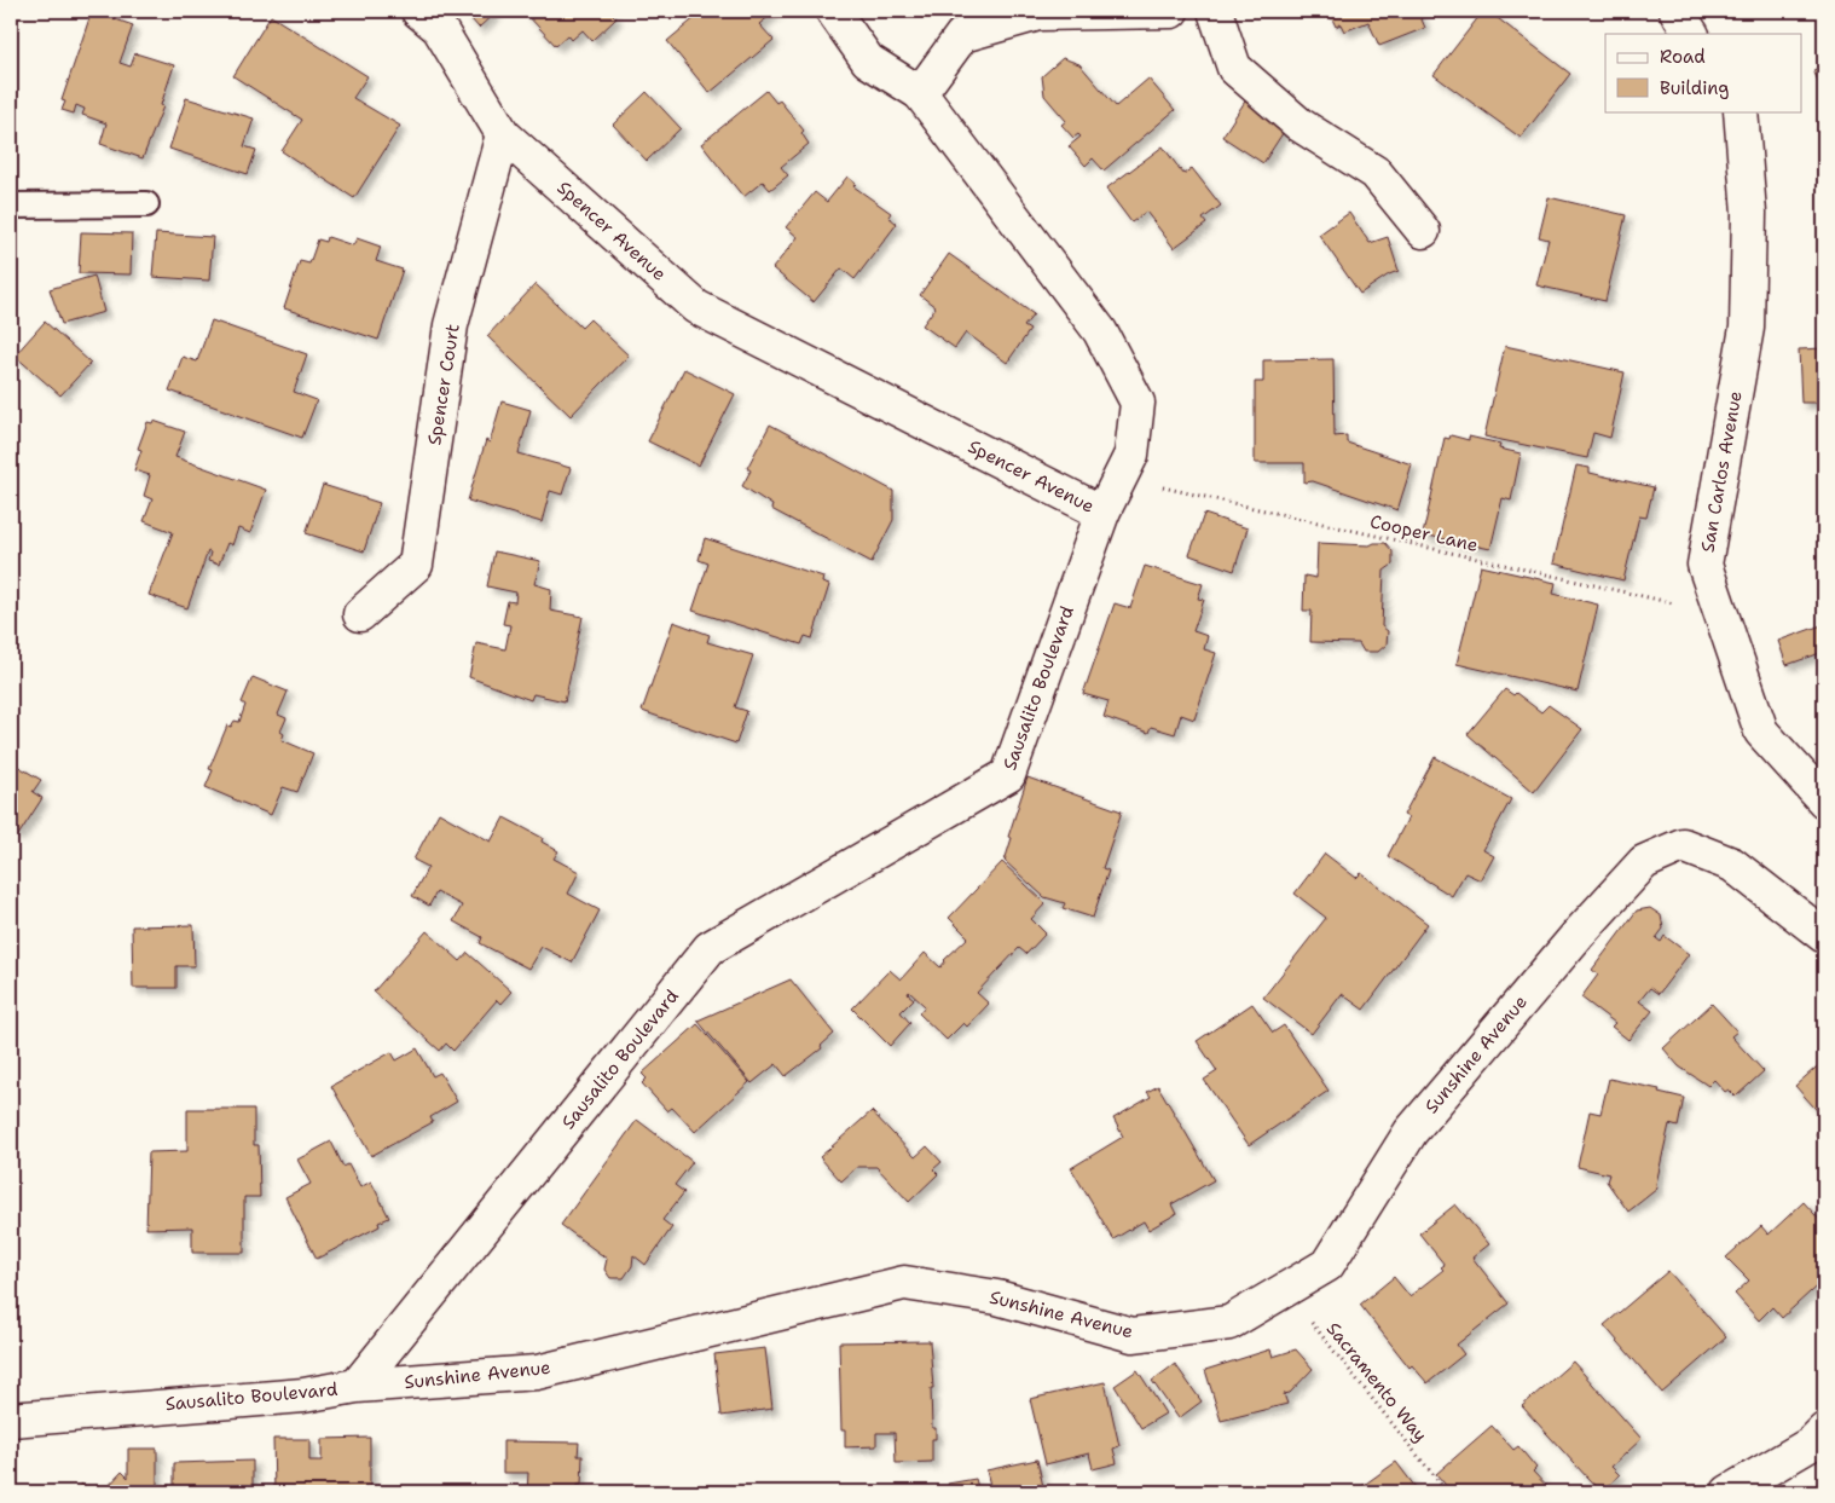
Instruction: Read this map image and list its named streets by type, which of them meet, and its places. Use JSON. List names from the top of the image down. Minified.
{"streets":{"street":["Spencer Avenue","Spencer Court","San Carlos Avenue","Sausalito Boulevard","Sunshine Avenue"],"path":["Cooper Lane","Sacramento Way"]},"crossings":[["Spencer Avenue","Spencer Court"],["Spencer Avenue","Cooper Lane"],["Spencer Avenue","Sausalito Boulevard"],["San Carlos Avenue","Cooper Lane"],["Sausalito Boulevard","Sunshine Avenue"],["Sunshine Avenue","Sacramento Way"]],"legend":["Road","Building"]}
